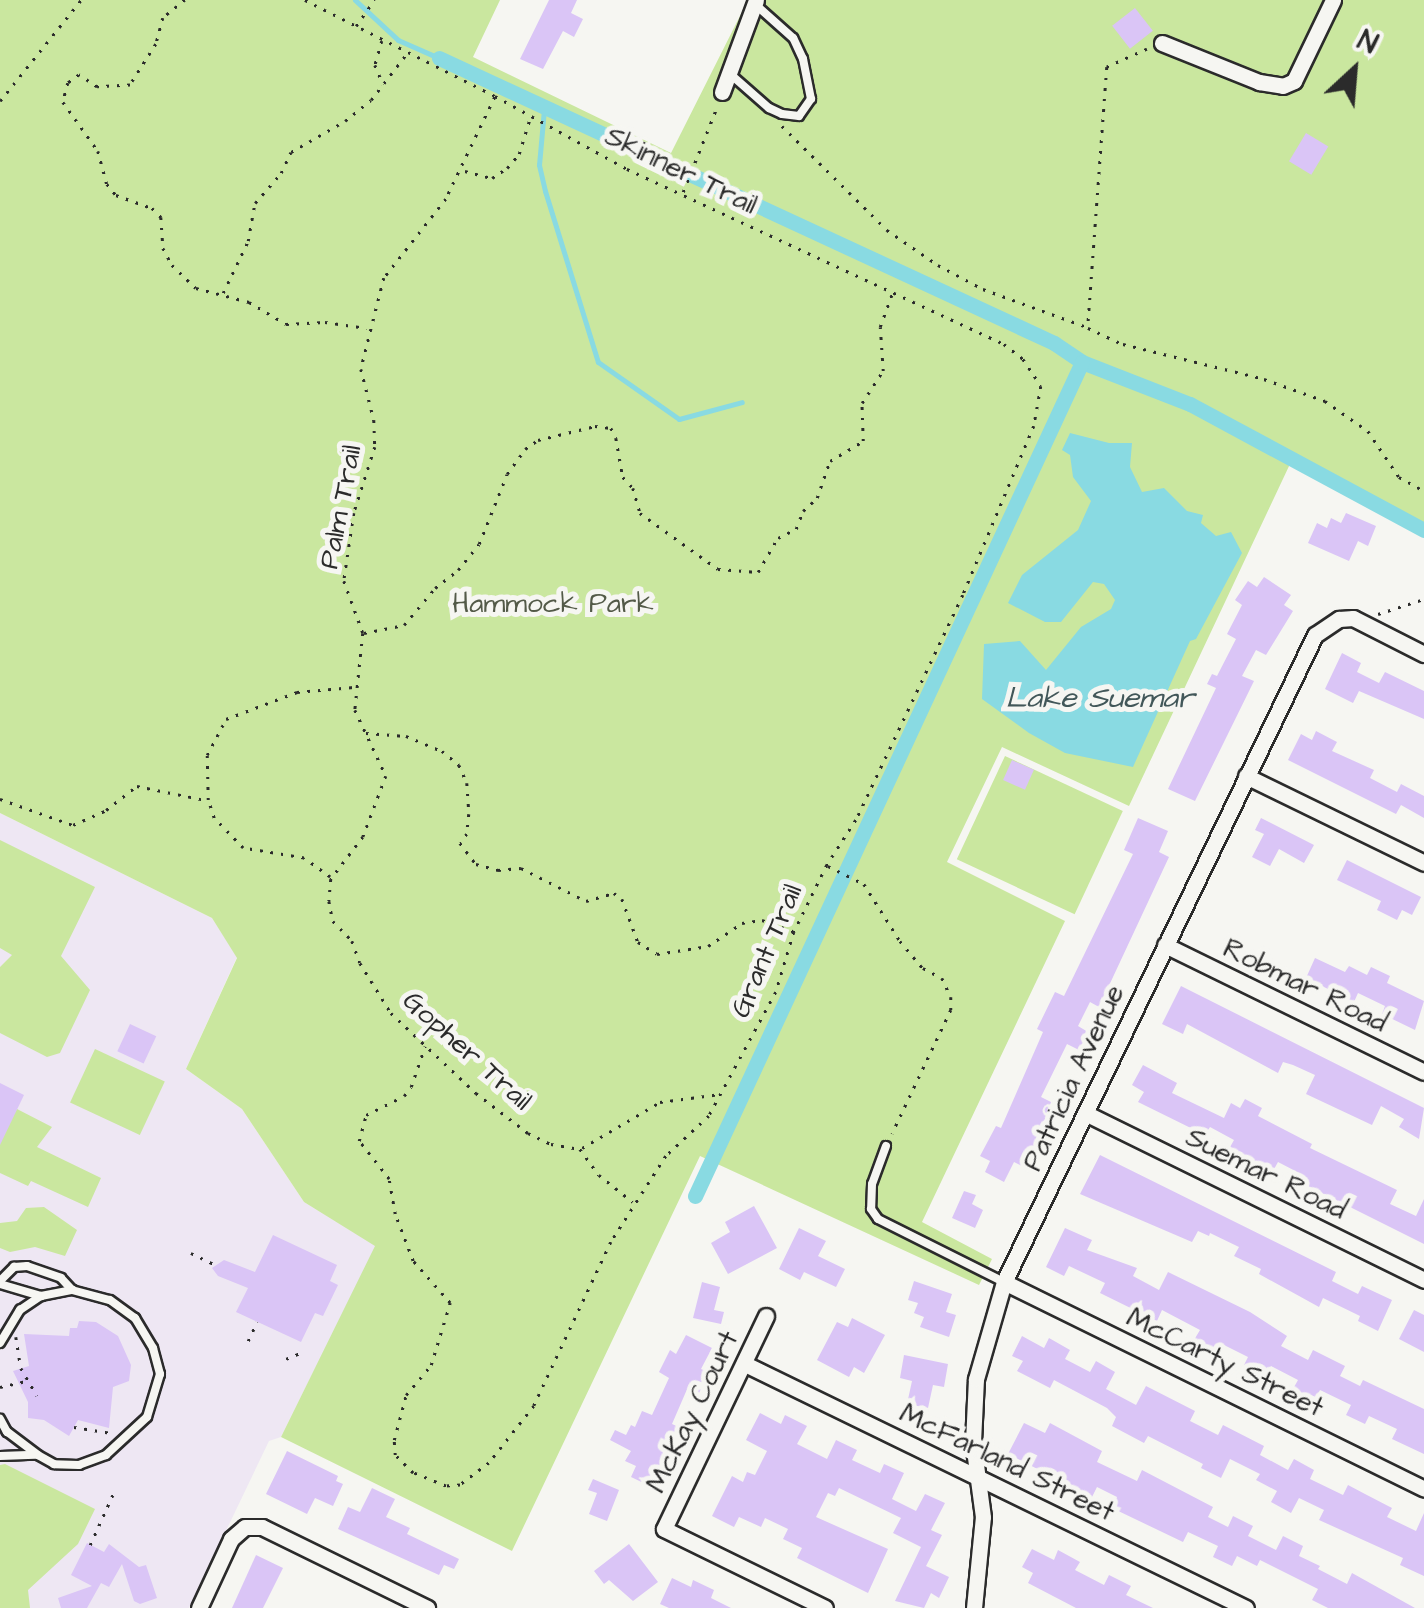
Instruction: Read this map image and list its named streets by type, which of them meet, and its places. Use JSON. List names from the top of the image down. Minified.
{"streets":{"street":["Robmar Road","Patricia Avenue","Suemar Road","McCarty Street","McKay Court","McFarland Street"],"path":["Skinner Trail","Palm Trail","Grant Trail","Gopher Trail"]},"crossings":[["Skinner Trail","Palm Trail"],["Skinner Trail","Grant Trail"],["Palm Trail","Gopher Trail"],["Grant Trail","Gopher Trail"],["Robmar Road","Patricia Avenue"],["Patricia Avenue","Suemar Road"],["Patricia Avenue","McCarty Street"],["Patricia Avenue","McFarland Street"],["McKay Court","McFarland Street"]],"water":["Lake Suemar"],"parks":["Hammock Park"],"north":"top right"}
